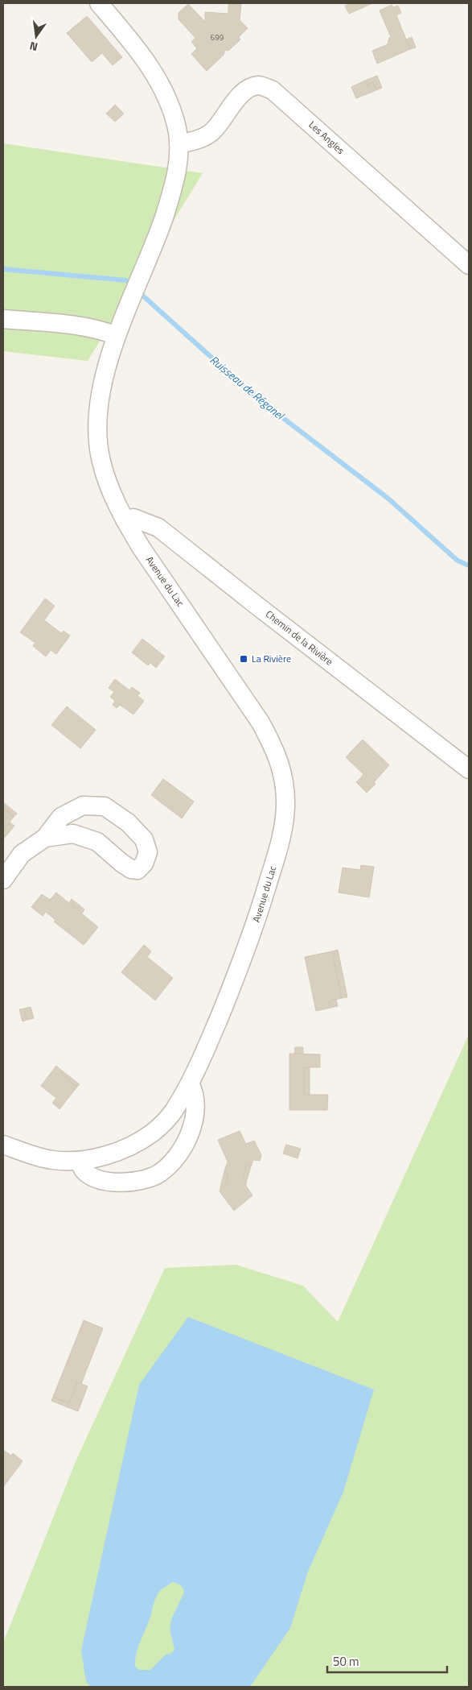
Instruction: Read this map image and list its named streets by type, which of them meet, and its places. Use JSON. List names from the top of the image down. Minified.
{"streets":{"street":["Les Angles","Avenue du Lac","Chemin de la Rivière"]},"crossings":[["Les Angles","Avenue du Lac"],["Avenue du Lac","Chemin de la Rivière"]],"water":["Ruisseau de Réganel"],"places":{"transit":["La Rivière"]},"house_numbers":["699"],"scale_bar":"50 m","north":"bottom"}
